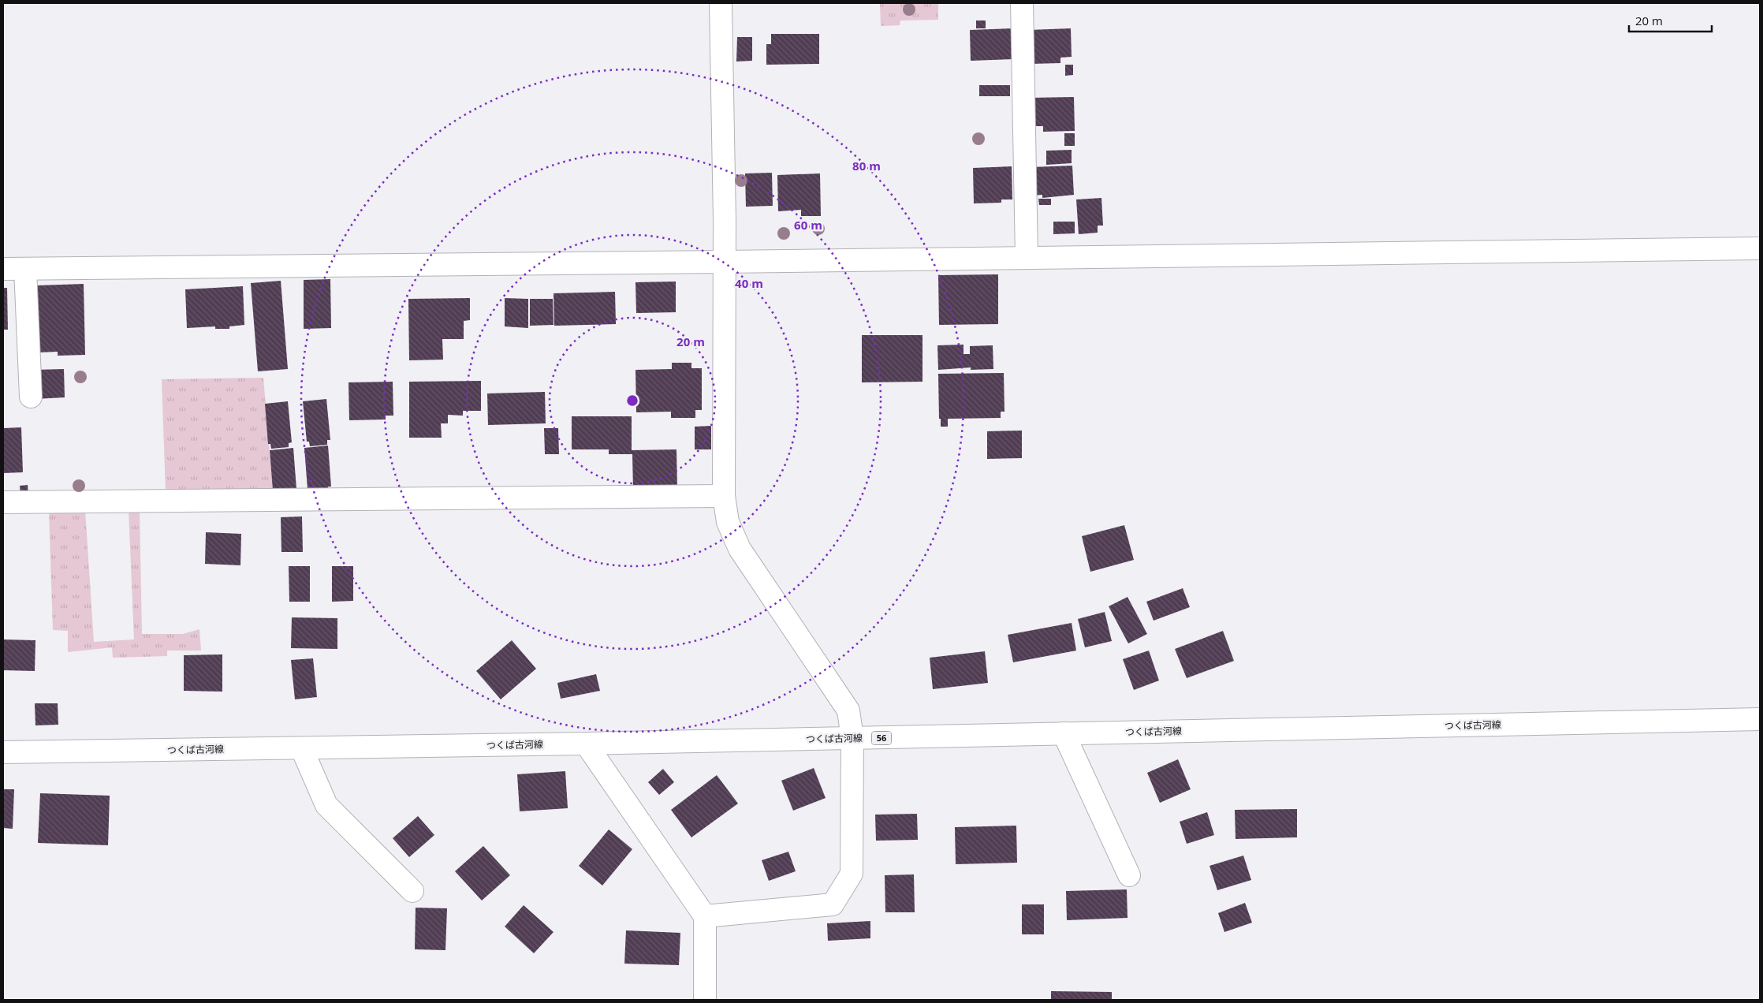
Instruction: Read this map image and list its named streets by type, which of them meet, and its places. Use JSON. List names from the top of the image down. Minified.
{"streets":{"street":["つくば古河線","56"]},"scale_bar":"20 m","rings":["80 m","60 m","40 m","20 m"]}
